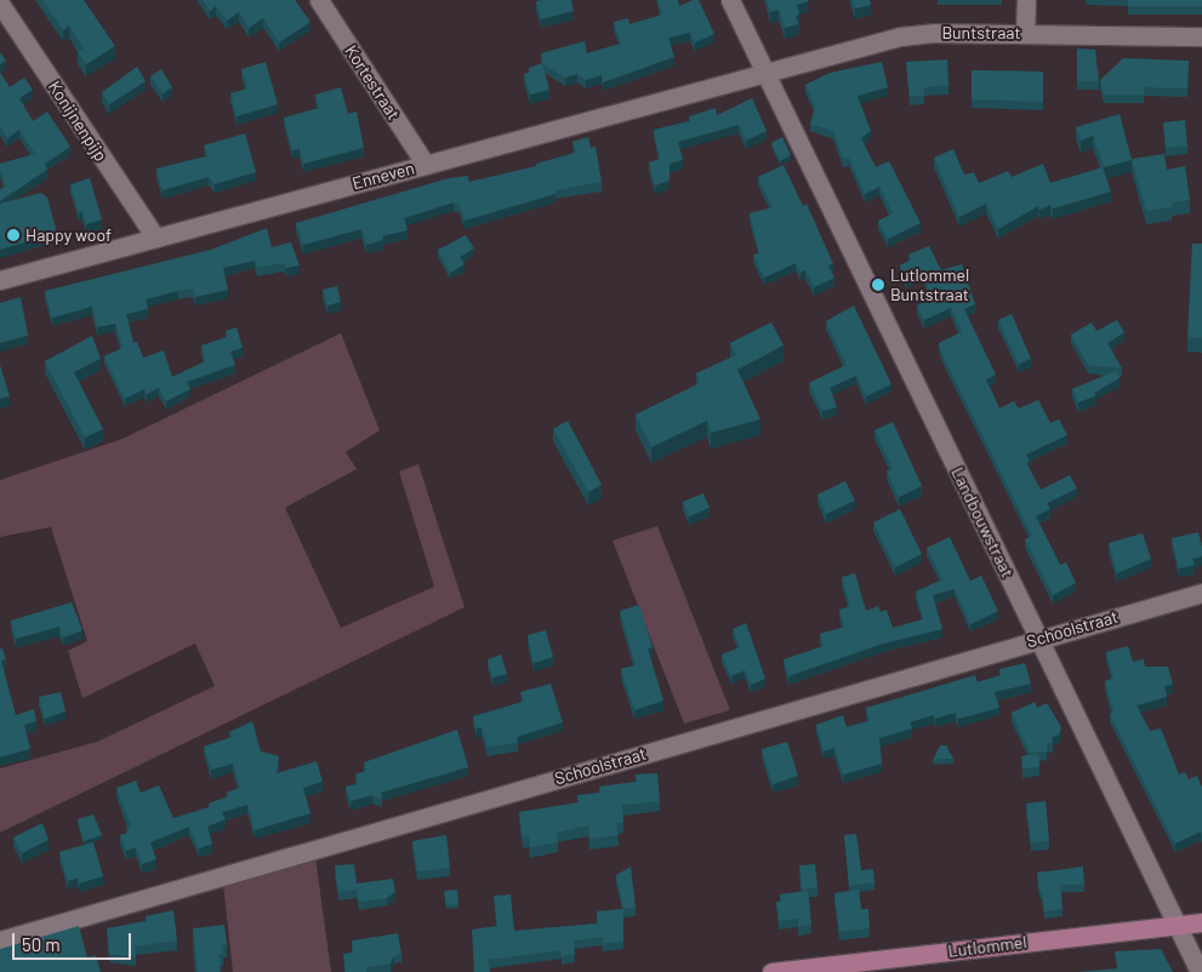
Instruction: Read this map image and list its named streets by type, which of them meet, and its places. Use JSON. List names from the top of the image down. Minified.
{"streets":{"main road":["Lutlommel"],"street":["Buntstraat","Kortestraat","Konijnenpijp","Enneven","Landbouwstraat","Schoolstraat"]},"crossings":[["Buntstraat","Enneven"],["Buntstraat","Landbouwstraat"],["Kortestraat","Enneven"],["Konijnenpijp","Enneven"],["Enneven","Landbouwstraat"],["Landbouwstraat","Schoolstraat"],["Landbouwstraat","Lutlommel"]],"places":["Happy woof","Lutlommel Buntstraat"],"scale_bar":"50 m"}
